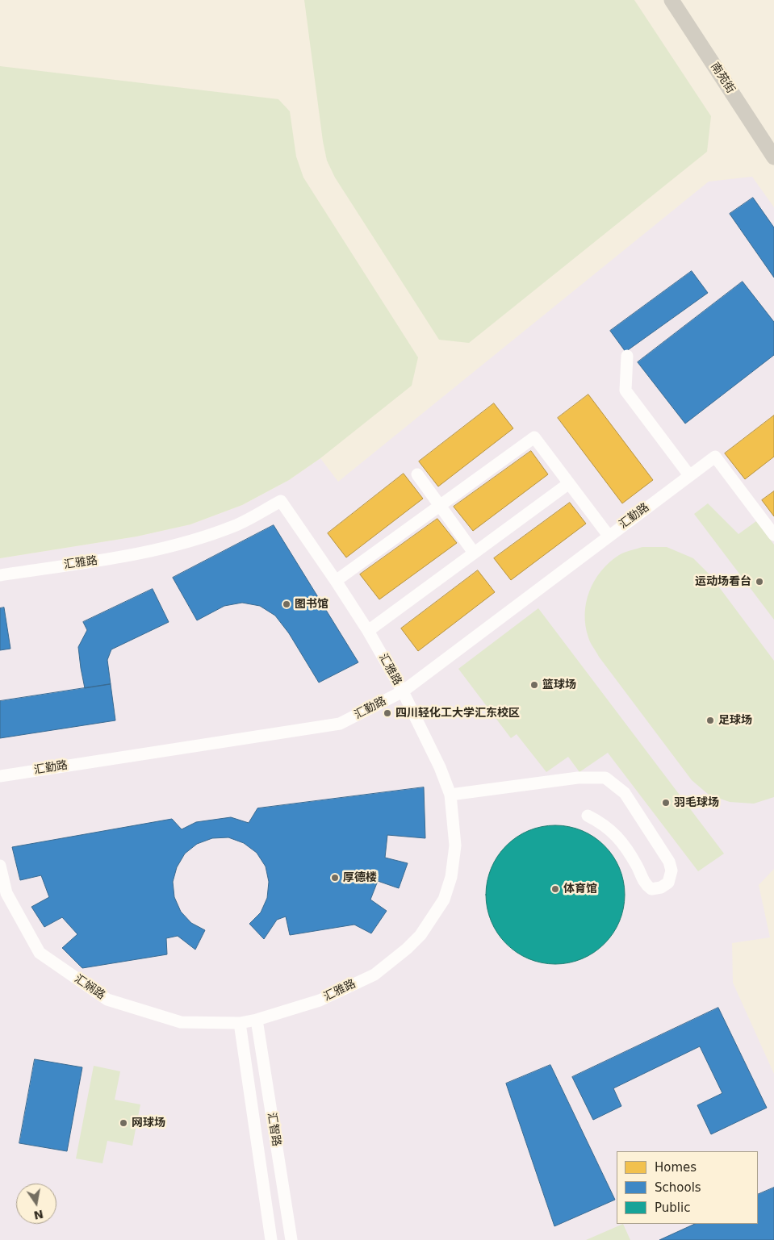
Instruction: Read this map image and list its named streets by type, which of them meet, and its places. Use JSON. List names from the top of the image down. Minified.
{"streets":{"main road":["南苑街"],"street":["汇勤路","汇雅路","汇娴路","汇智路"]},"crossings":[["汇勤路","汇雅路"],["汇雅路","汇娴路"],["汇雅路","汇智路"],["汇娴路","汇智路"]],"places":["运动场看台","图书馆","篮球场","四川轻化工大学汇东校区","足球场","羽毛球场","厚德楼","体育馆","网球场"],"legend":["Homes","Schools","Public"],"north":"bottom"}
